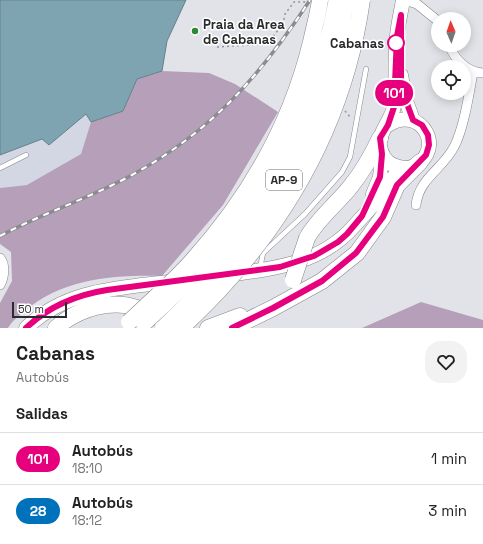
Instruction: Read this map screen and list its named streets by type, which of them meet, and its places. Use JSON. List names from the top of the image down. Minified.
{"streets":{"highway":["AP-9"]},"places":["Praia da Area de Cabanas","Cabanas"],"lines":["bus line 101"],"scale_bar":"50 m","north":"top","page":{"on_map":"101","scale":"50 m","heading":[["Cabanas","Autobús"],"Salidas"],"list":[{"mark":"101","name":"Autobús","note":"18:10","value":"1 min"},{"mark":"28","name":"Autobús","note":"18:12","value":"3 min"}]}}
